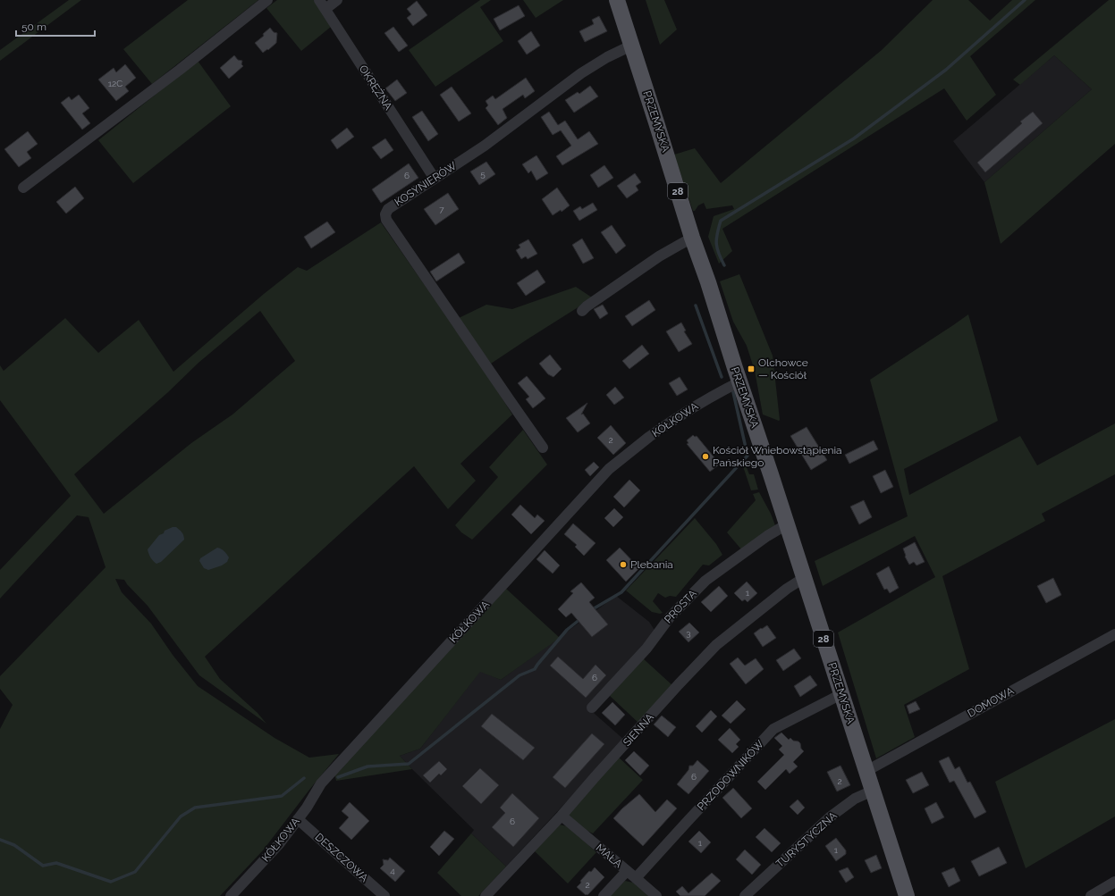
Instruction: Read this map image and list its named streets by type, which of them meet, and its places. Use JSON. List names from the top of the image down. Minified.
{"streets":{"main road":["PRZEMYSKA","28"],"street":["OKRĘŻNA","KOSYNIERÓW","KÓŁKOWA","PROSTA","DOMOWA","SIENNA","PRZODOWNIKÓW","TURYSTYCZNA","MAŁA","DESZCZOWA"]},"crossings":[["OKRĘŻNA","KOSYNIERÓW"],["PRZEMYSKA","KOSYNIERÓW"],["PRZEMYSKA","KÓŁKOWA"],["PRZEMYSKA","PROSTA"],["PRZEMYSKA","DOMOWA"],["PRZEMYSKA","SIENNA"],["PRZEMYSKA","PRZODOWNIKÓW"],["PRZEMYSKA","TURYSTYCZNA"],["KÓŁKOWA","DESZCZOWA"],["SIENNA","MAŁA"],["PRZODOWNIKÓW","MAŁA"]],"places":{"transit":["Olchowce — Kościół"],"other":["Kościół Wniebowstąpienia Pańskiego","Plebania"]},"house_numbers":["12C","5","6","7","2","1","3","6","6","2","6","1","1","4","2"],"scale_bar":"50 m"}
